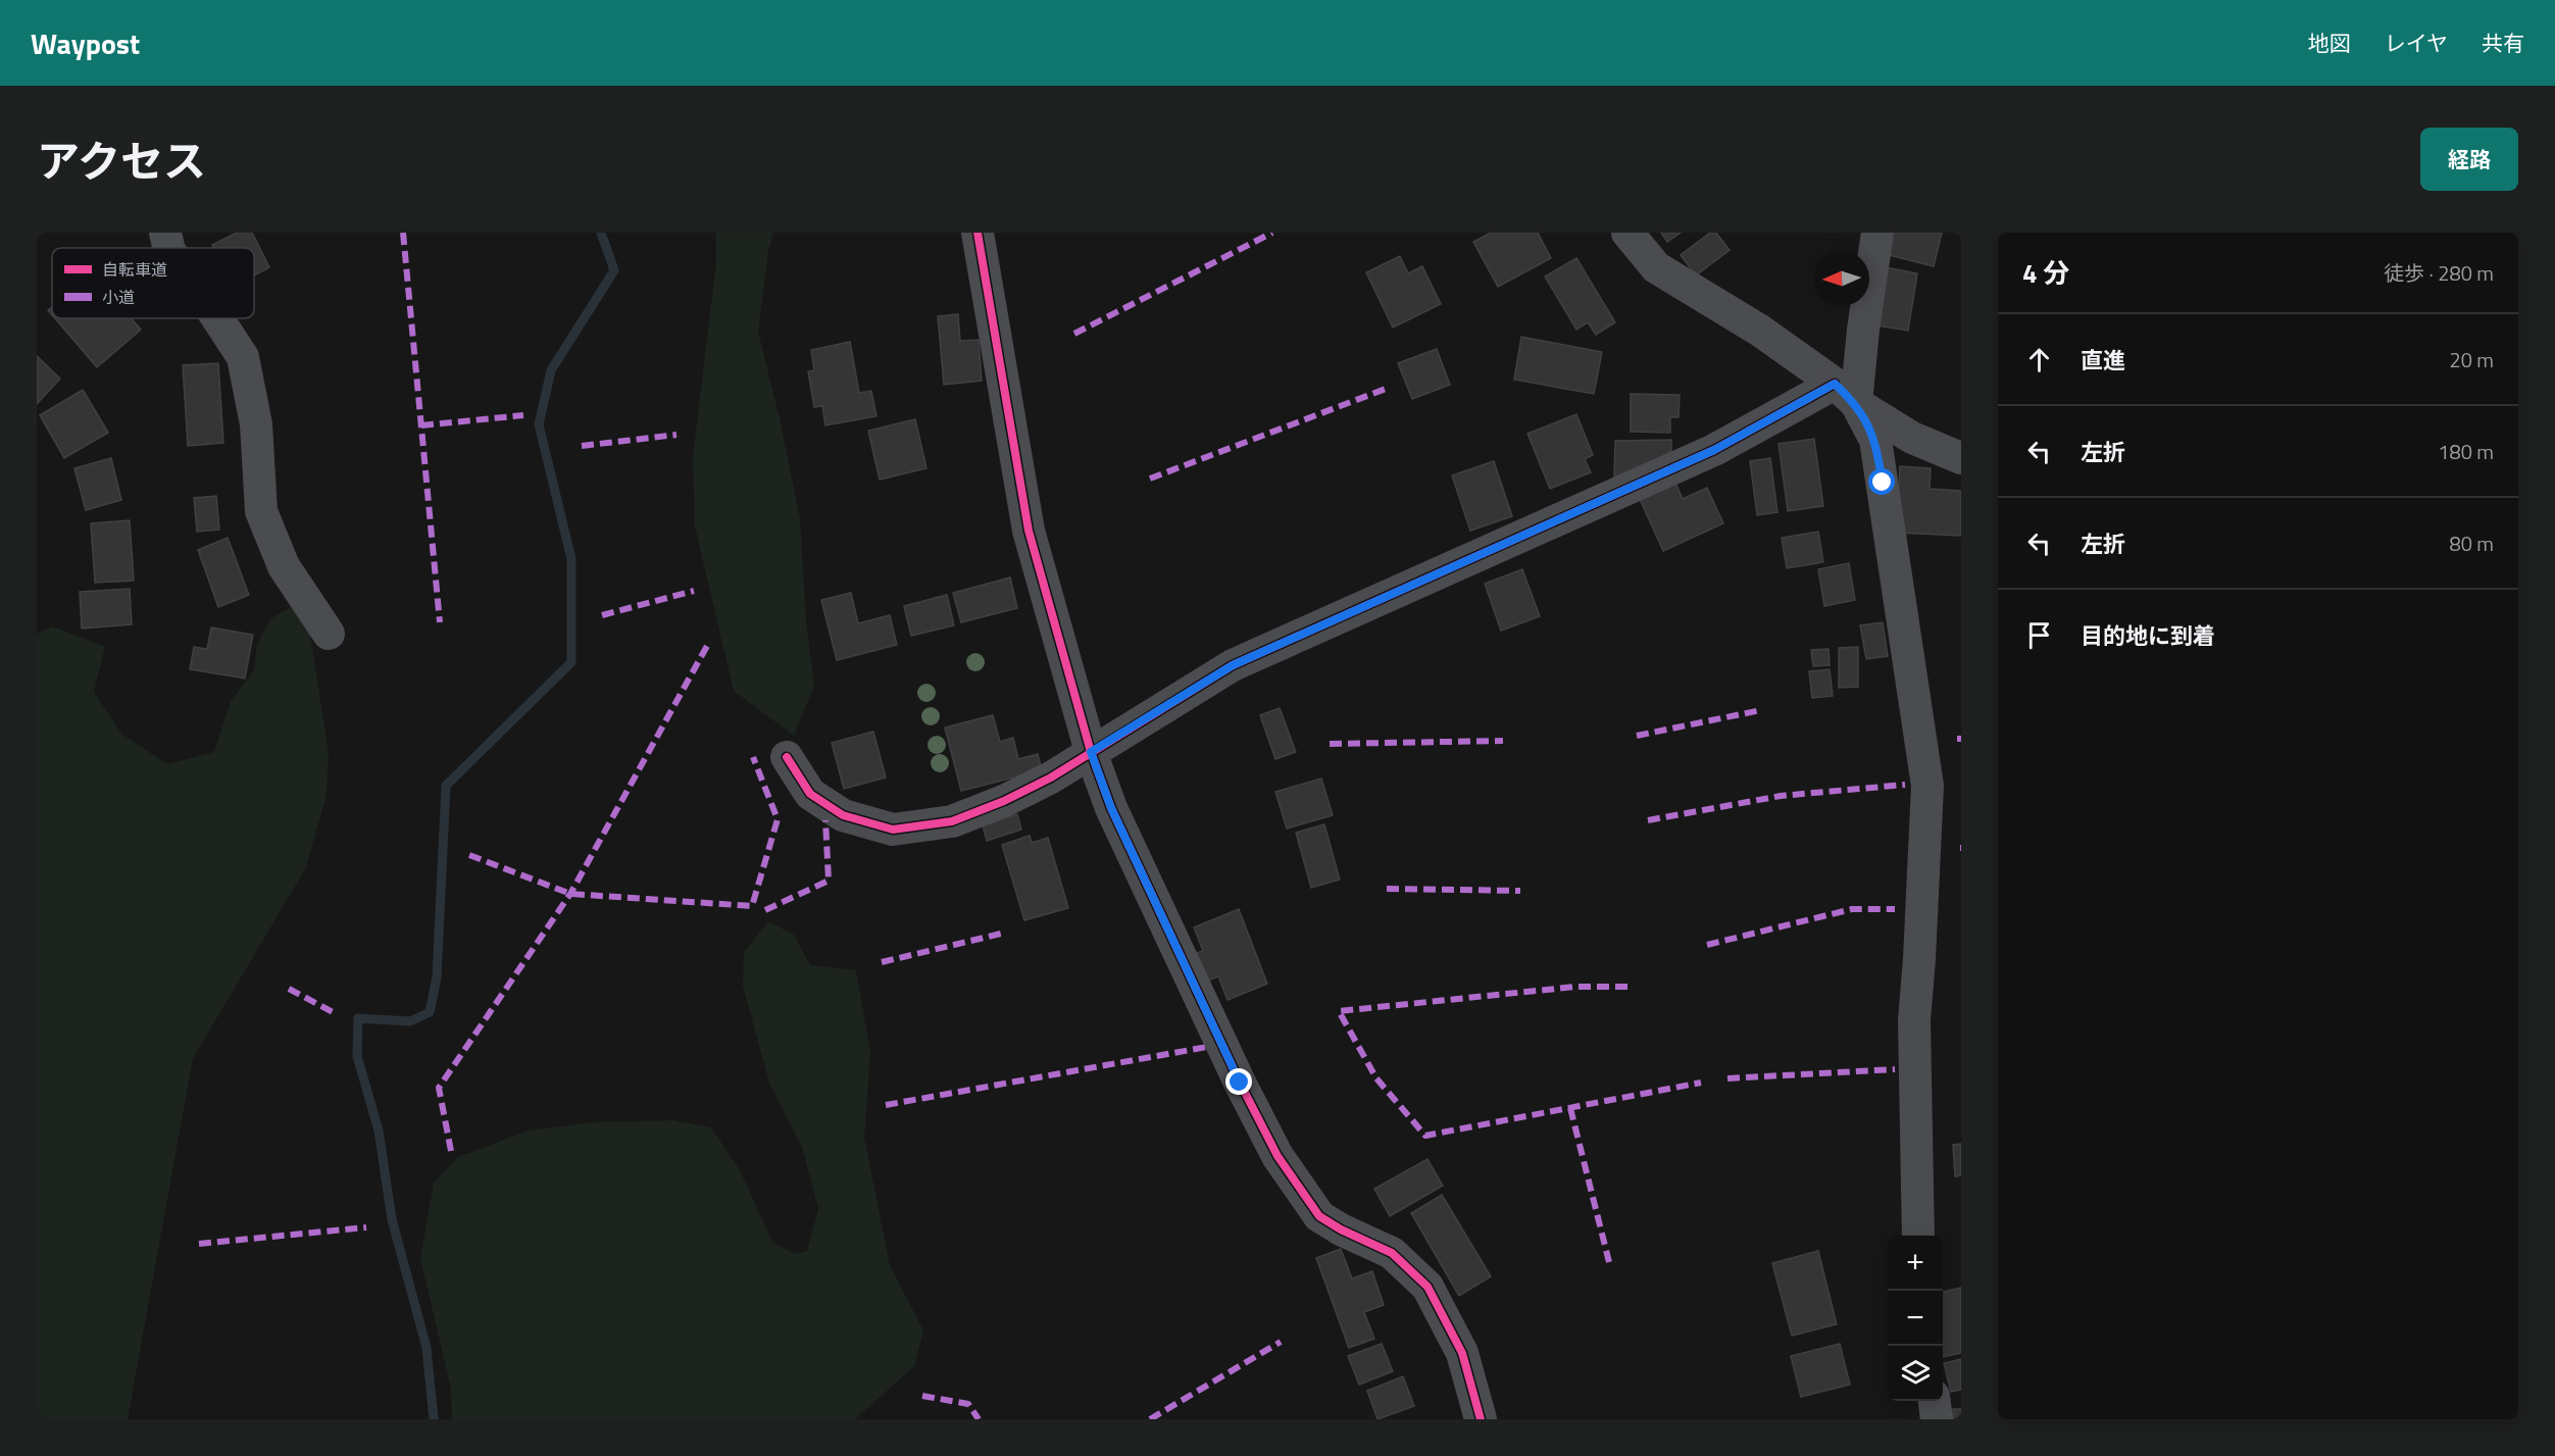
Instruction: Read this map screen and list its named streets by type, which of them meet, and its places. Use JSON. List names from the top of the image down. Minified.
{"legend":["自転車道","小道"],"north":"left","page":{"header":"Waypost","nav":["地図","レイヤ","共有"],"title":"アクセス","buttons":"経路","heading":["4 分","徒歩 · 280 m"],"list":[["直進","20 m"],["左折","180 m"],["左折","80 m"],"目的地に到着"],"map_buttons":["+","−"]}}
